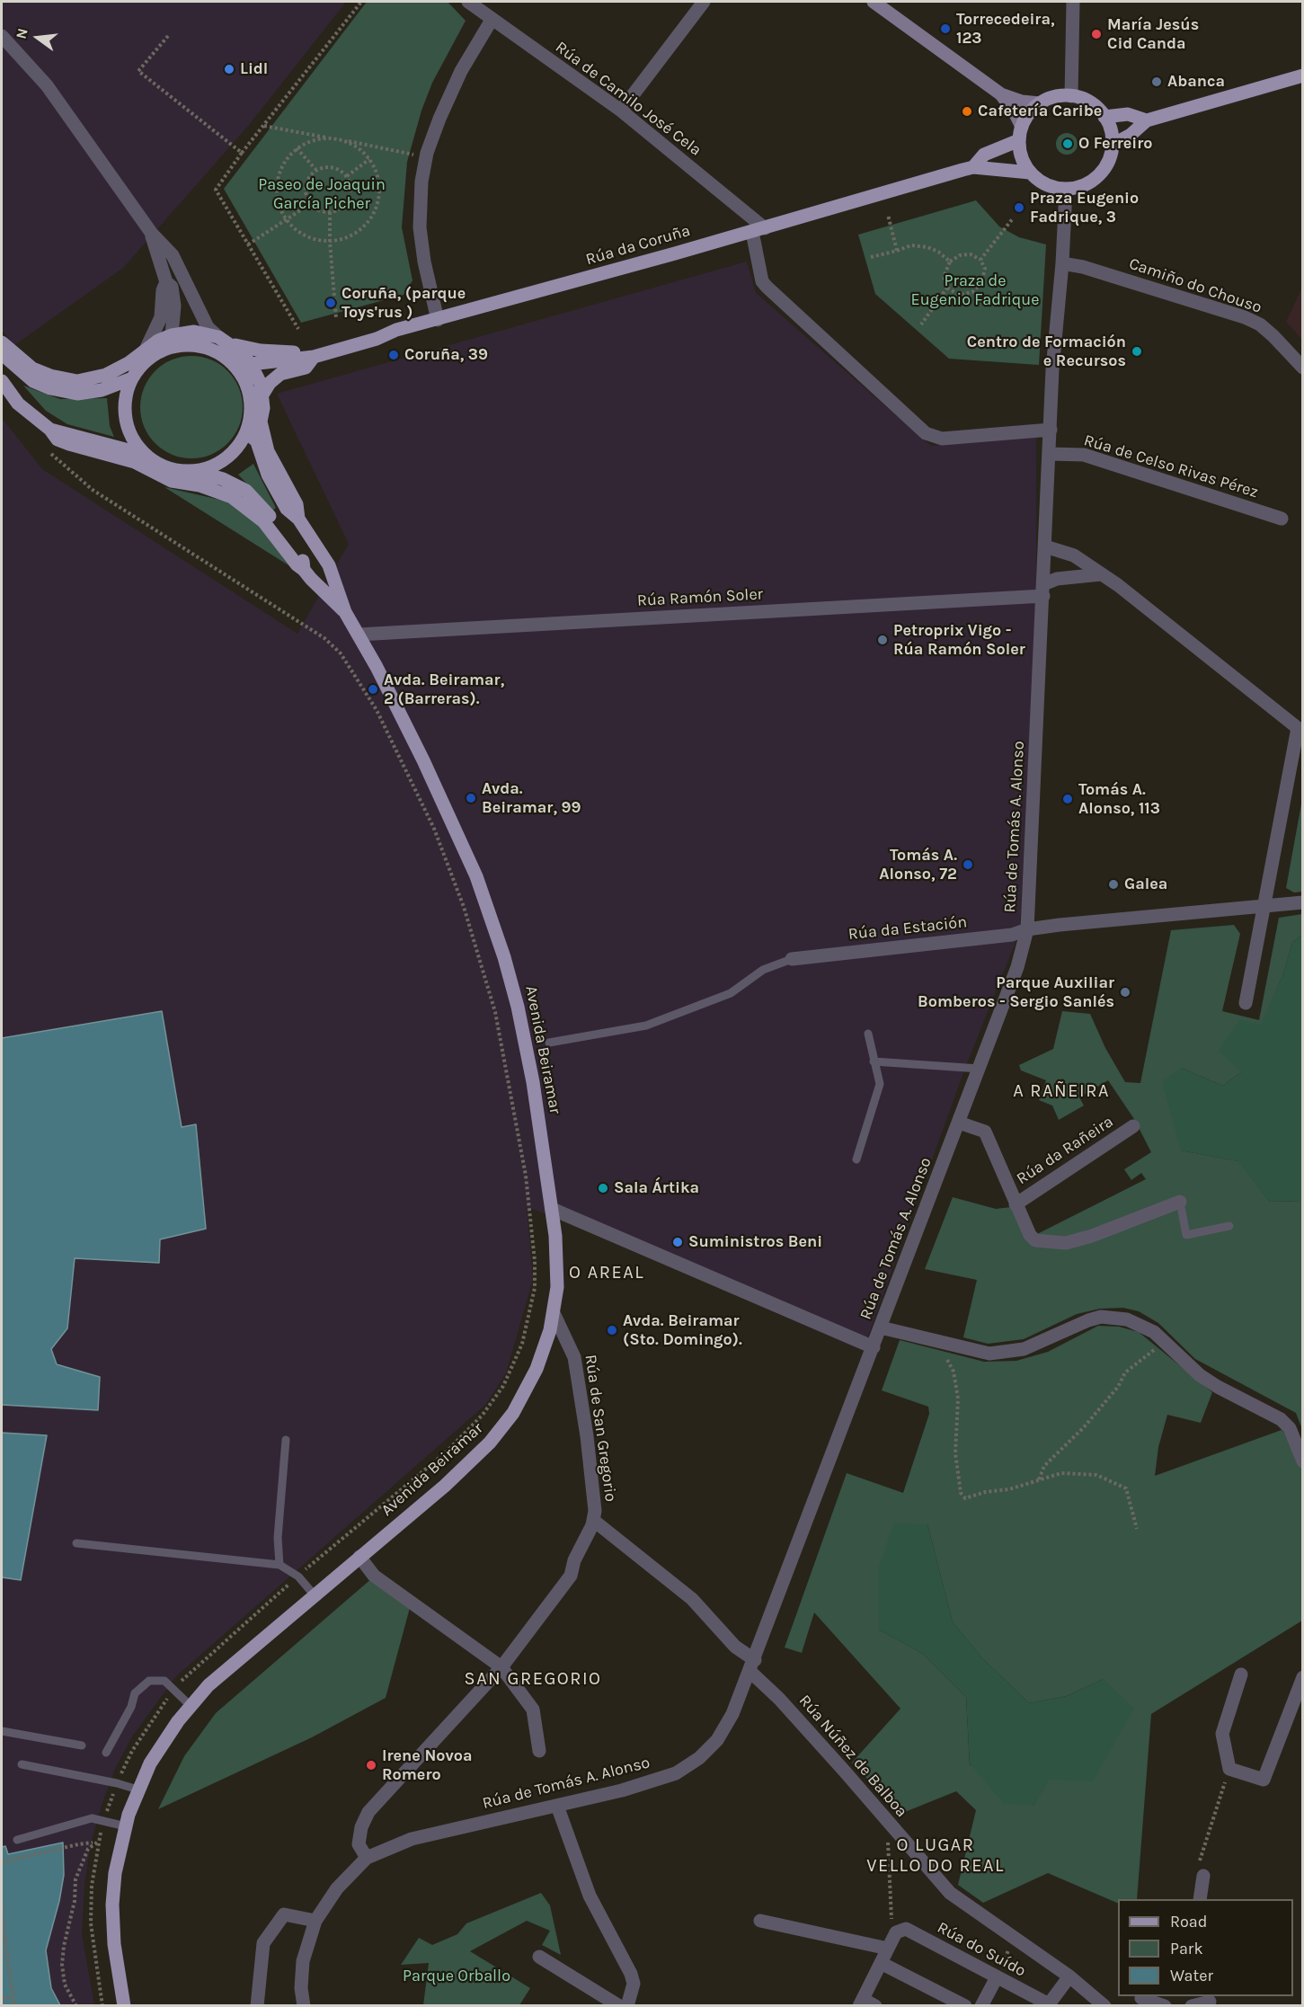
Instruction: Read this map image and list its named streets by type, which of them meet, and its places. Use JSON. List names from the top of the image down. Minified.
{"streets":{"main road":["Rúa da Coruña","Avenida Beiramar"],"street":["Rúa de Camilo José Cela","Camiño do Chouso","Rúa de Celso Rivas Pérez","Rúa Ramón Soler","Rúa de Tomás A. Alonso","Rúa da Estación","Rúa da Rañeira","Rúa de San Gregorio","Rúa Núñez de Balboa","Rúa do Suído"]},"crossings":[["Rúa de Camilo José Cela","Rúa da Coruña"],["Rúa da Coruña","Rúa de Tomás A. Alonso"],["Rúa da Coruña","Avenida Beiramar"],["Camiño do Chouso","Rúa de Tomás A. Alonso"],["Rúa de Celso Rivas Pérez","Rúa de Tomás A. Alonso"],["Rúa Ramón Soler","Rúa de Tomás A. Alonso"],["Rúa Ramón Soler","Avenida Beiramar"],["Rúa de Tomás A. Alonso","Rúa da Estación"],["Rúa de Tomás A. Alonso","Rúa da Rañeira"],["Rúa de Tomás A. Alonso","Rúa de San Gregorio"],["Rúa de Tomás A. Alonso","Rúa Núñez de Balboa"],["Avenida Beiramar","Rúa de San Gregorio"],["Rúa de San Gregorio","Rúa Núñez de Balboa"],["Rúa Núñez de Balboa","Rúa do Suído"]],"districts":["A RAÑEIRA","O AREAL","SAN GREGORIO","O LUGAR VELLO DO REAL"],"parks":["Paseo de Joaquin García Picher","Praza de Eugenio Fadrique","Parque Orballo"],"places":["Torrecedeira, 123","María Jesús Cid Canda","Lidl","Abanca","Cafetería Caribe","O Ferreiro","Praza Eugenio Fadrique, 3","Coruña, (parque Toys'rus )","Centro de Formación e Recursos","Coruña, 39","Petroprix Vigo - Rúa Ramón Soler","Avda. Beiramar, 2 (Barreras).","Avda. Beiramar, 99","Tomás A. Alonso, 113","Tomás A. Alonso, 72","Galea","Parque Auxiliar Bomberos - Sergio Sanlés","Sala Ártika","Suministros Beni","Avda. Beiramar (Sto. Domingo).","Irene Novoa Romero"],"legend":["Road","Park","Water"],"north":"left"}
